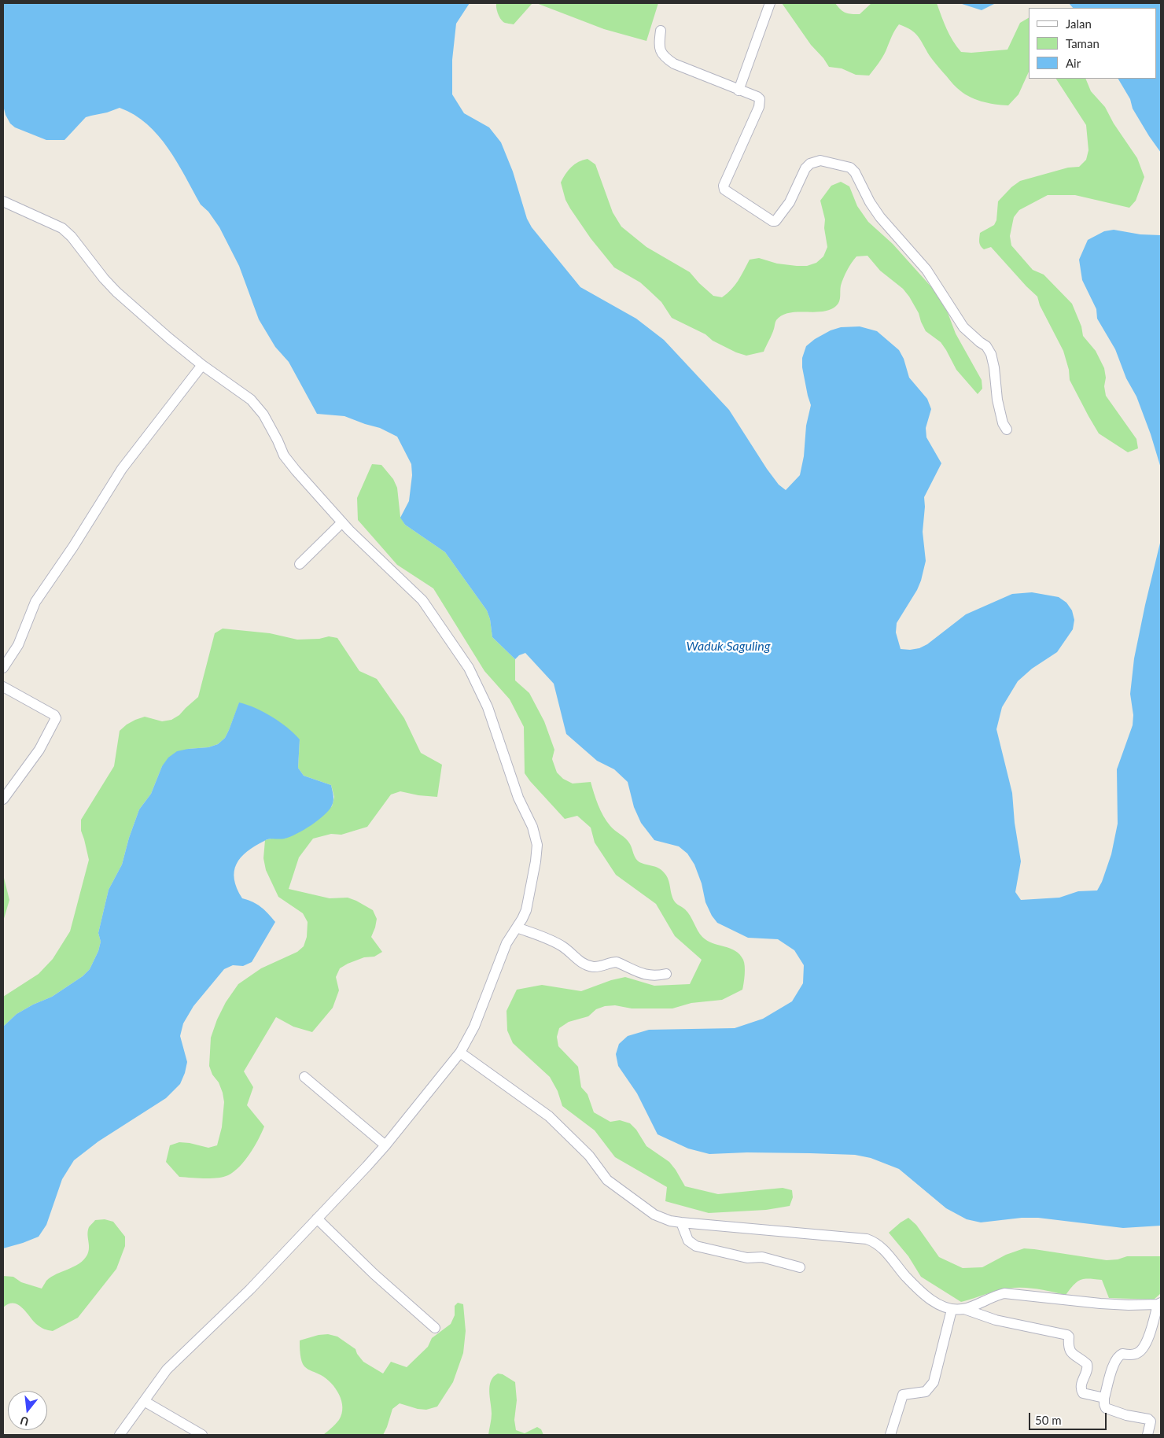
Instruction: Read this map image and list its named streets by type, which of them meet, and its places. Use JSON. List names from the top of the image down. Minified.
{"water":["Waduk Saguling"],"legend":["Jalan","Taman","Air"],"scale_bar":"50 m","north":"bottom"}
